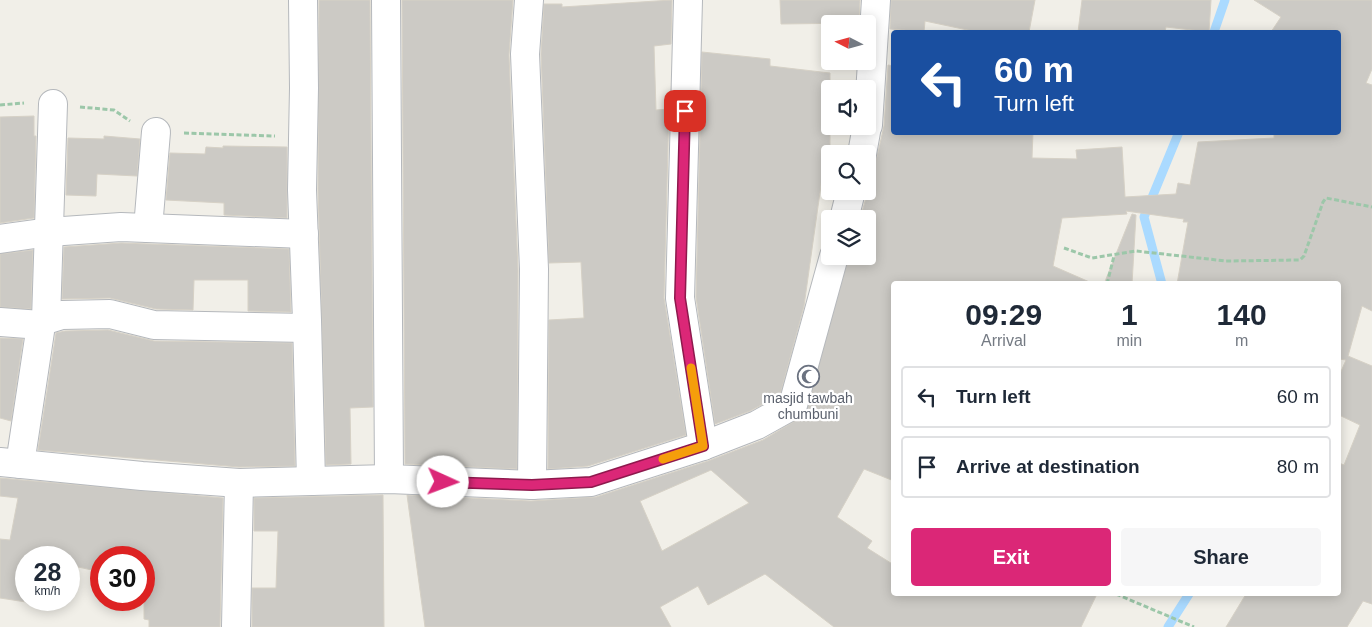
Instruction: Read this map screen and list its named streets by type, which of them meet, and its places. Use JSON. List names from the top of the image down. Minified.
{"places":{"mosque":["masjid tawbah chumbuni"]},"north":"left","page":{"turn":["60 m","Turn left"],"eta":["09:29","Arrival","1","min","140","m"],"list":[{"name":"Turn left","value":"60 m"},{"name":"Arrive at destination","value":"80 m"}],"buttons":["Exit","Share"],"speed":"28 km/h","limit":"30"}}
